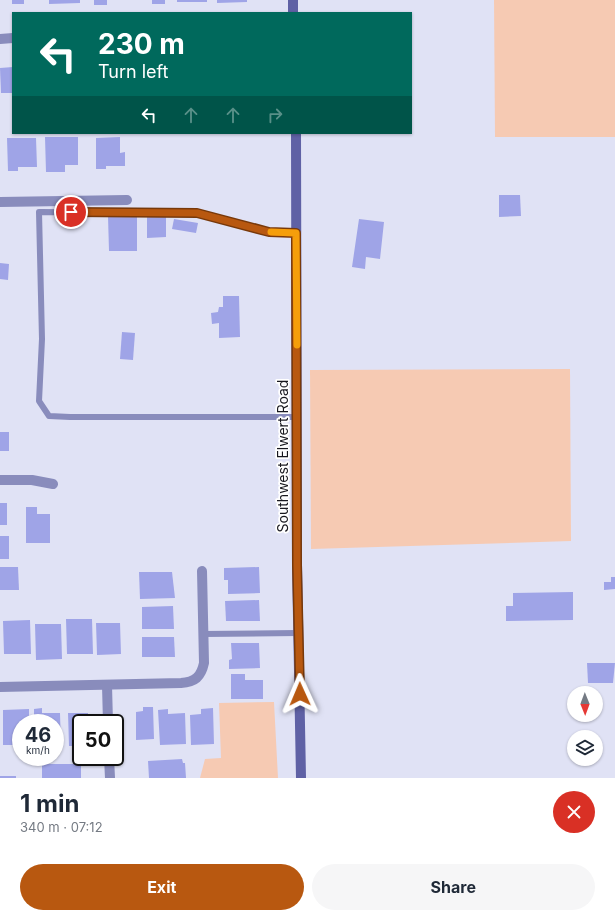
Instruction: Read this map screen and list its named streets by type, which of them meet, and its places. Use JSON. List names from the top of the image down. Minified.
{"streets":{"main road":["Southwest Elwert Road"]},"north":"bottom","page":{"turn":["230 m","Turn left"],"speed":"46 km/h","limit":"50","heading":["1 min","340 m · 07:12"],"buttons":["Exit","Share"]}}
